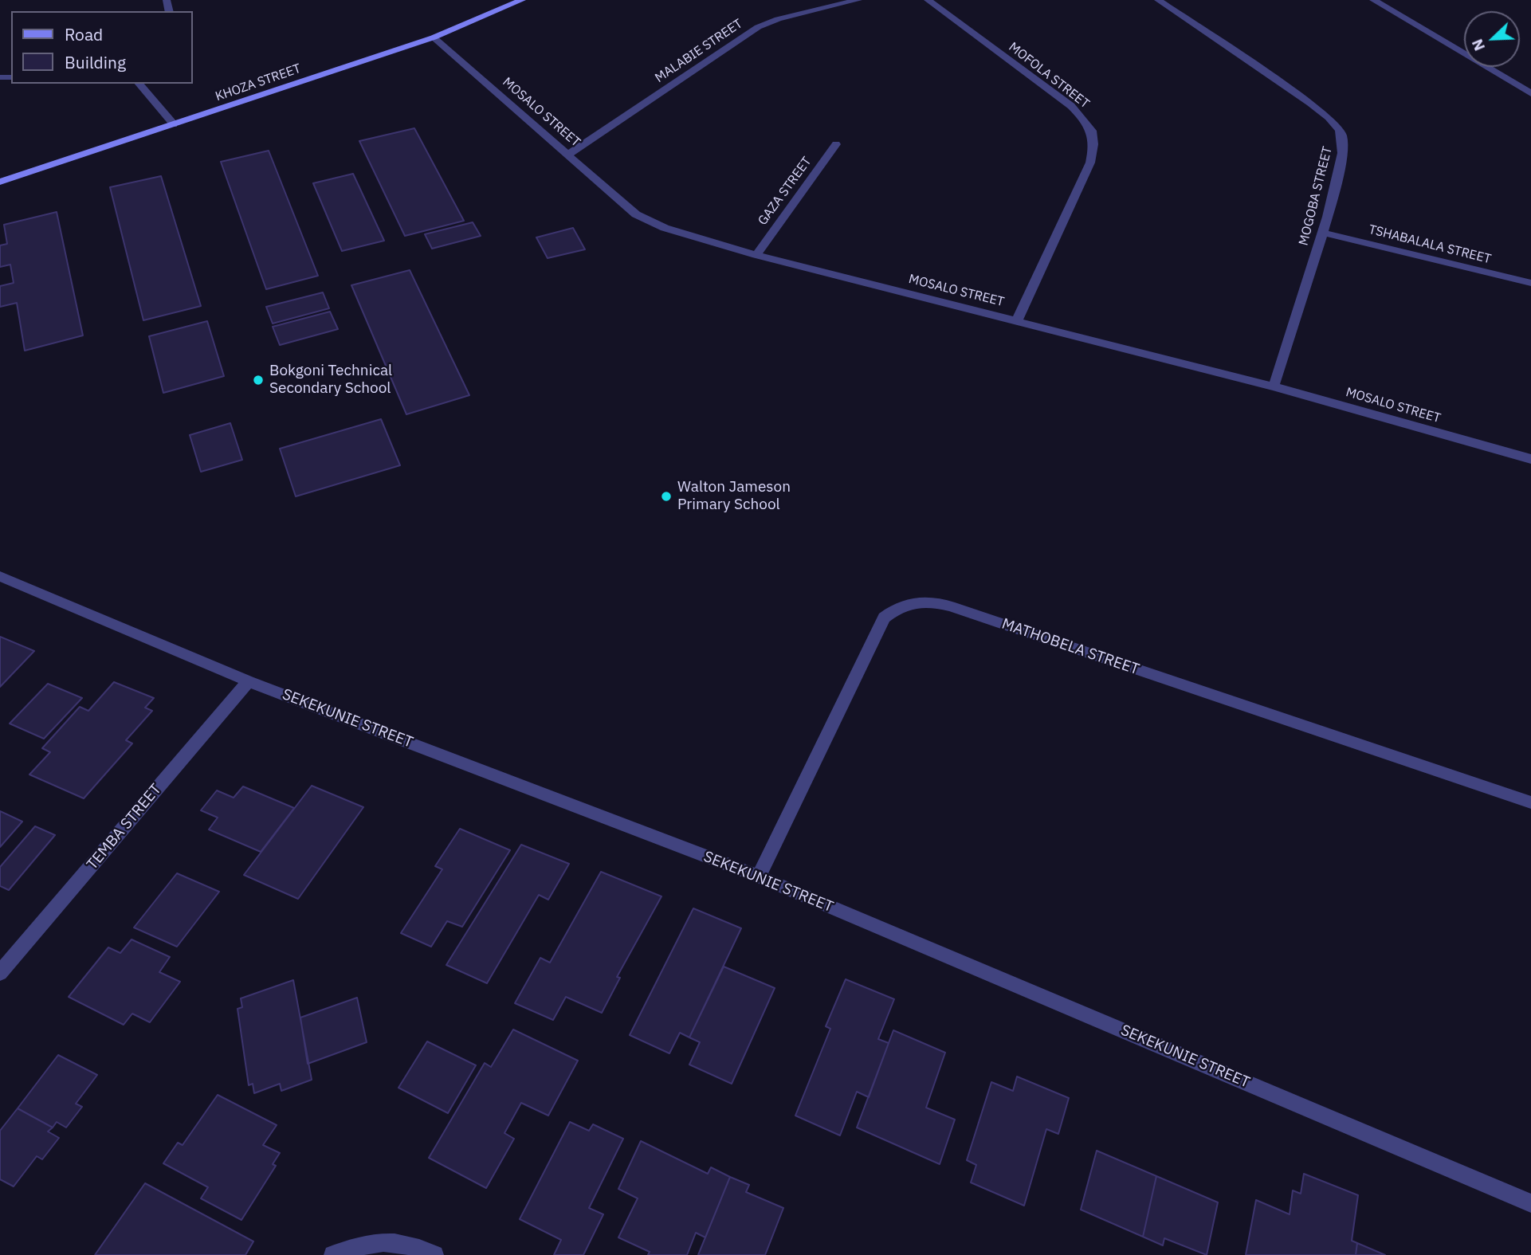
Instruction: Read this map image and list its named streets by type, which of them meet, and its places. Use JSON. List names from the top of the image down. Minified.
{"streets":{"street":["MALABIE STREET","MOFOLA STREET","KHOZA STREET","MOSALO STREET","GAZA STREET","MOGOBA STREET","TSHABALALA STREET","MATHOBELA STREET","SEKEKUNIE STREET","TEMBA STREET"]},"crossings":[["MALABIE STREET","MOSALO STREET"],["MOFOLA STREET","MOSALO STREET"],["KHOZA STREET","MOSALO STREET"],["MOSALO STREET","GAZA STREET"],["MOSALO STREET","MOGOBA STREET"],["MOGOBA STREET","TSHABALALA STREET"],["MATHOBELA STREET","SEKEKUNIE STREET"],["SEKEKUNIE STREET","TEMBA STREET"]],"places":["Bokgoni Technical Secondary School","Walton Jameson Primary School"],"legend":["Road","Building"],"north":"bottom left"}
